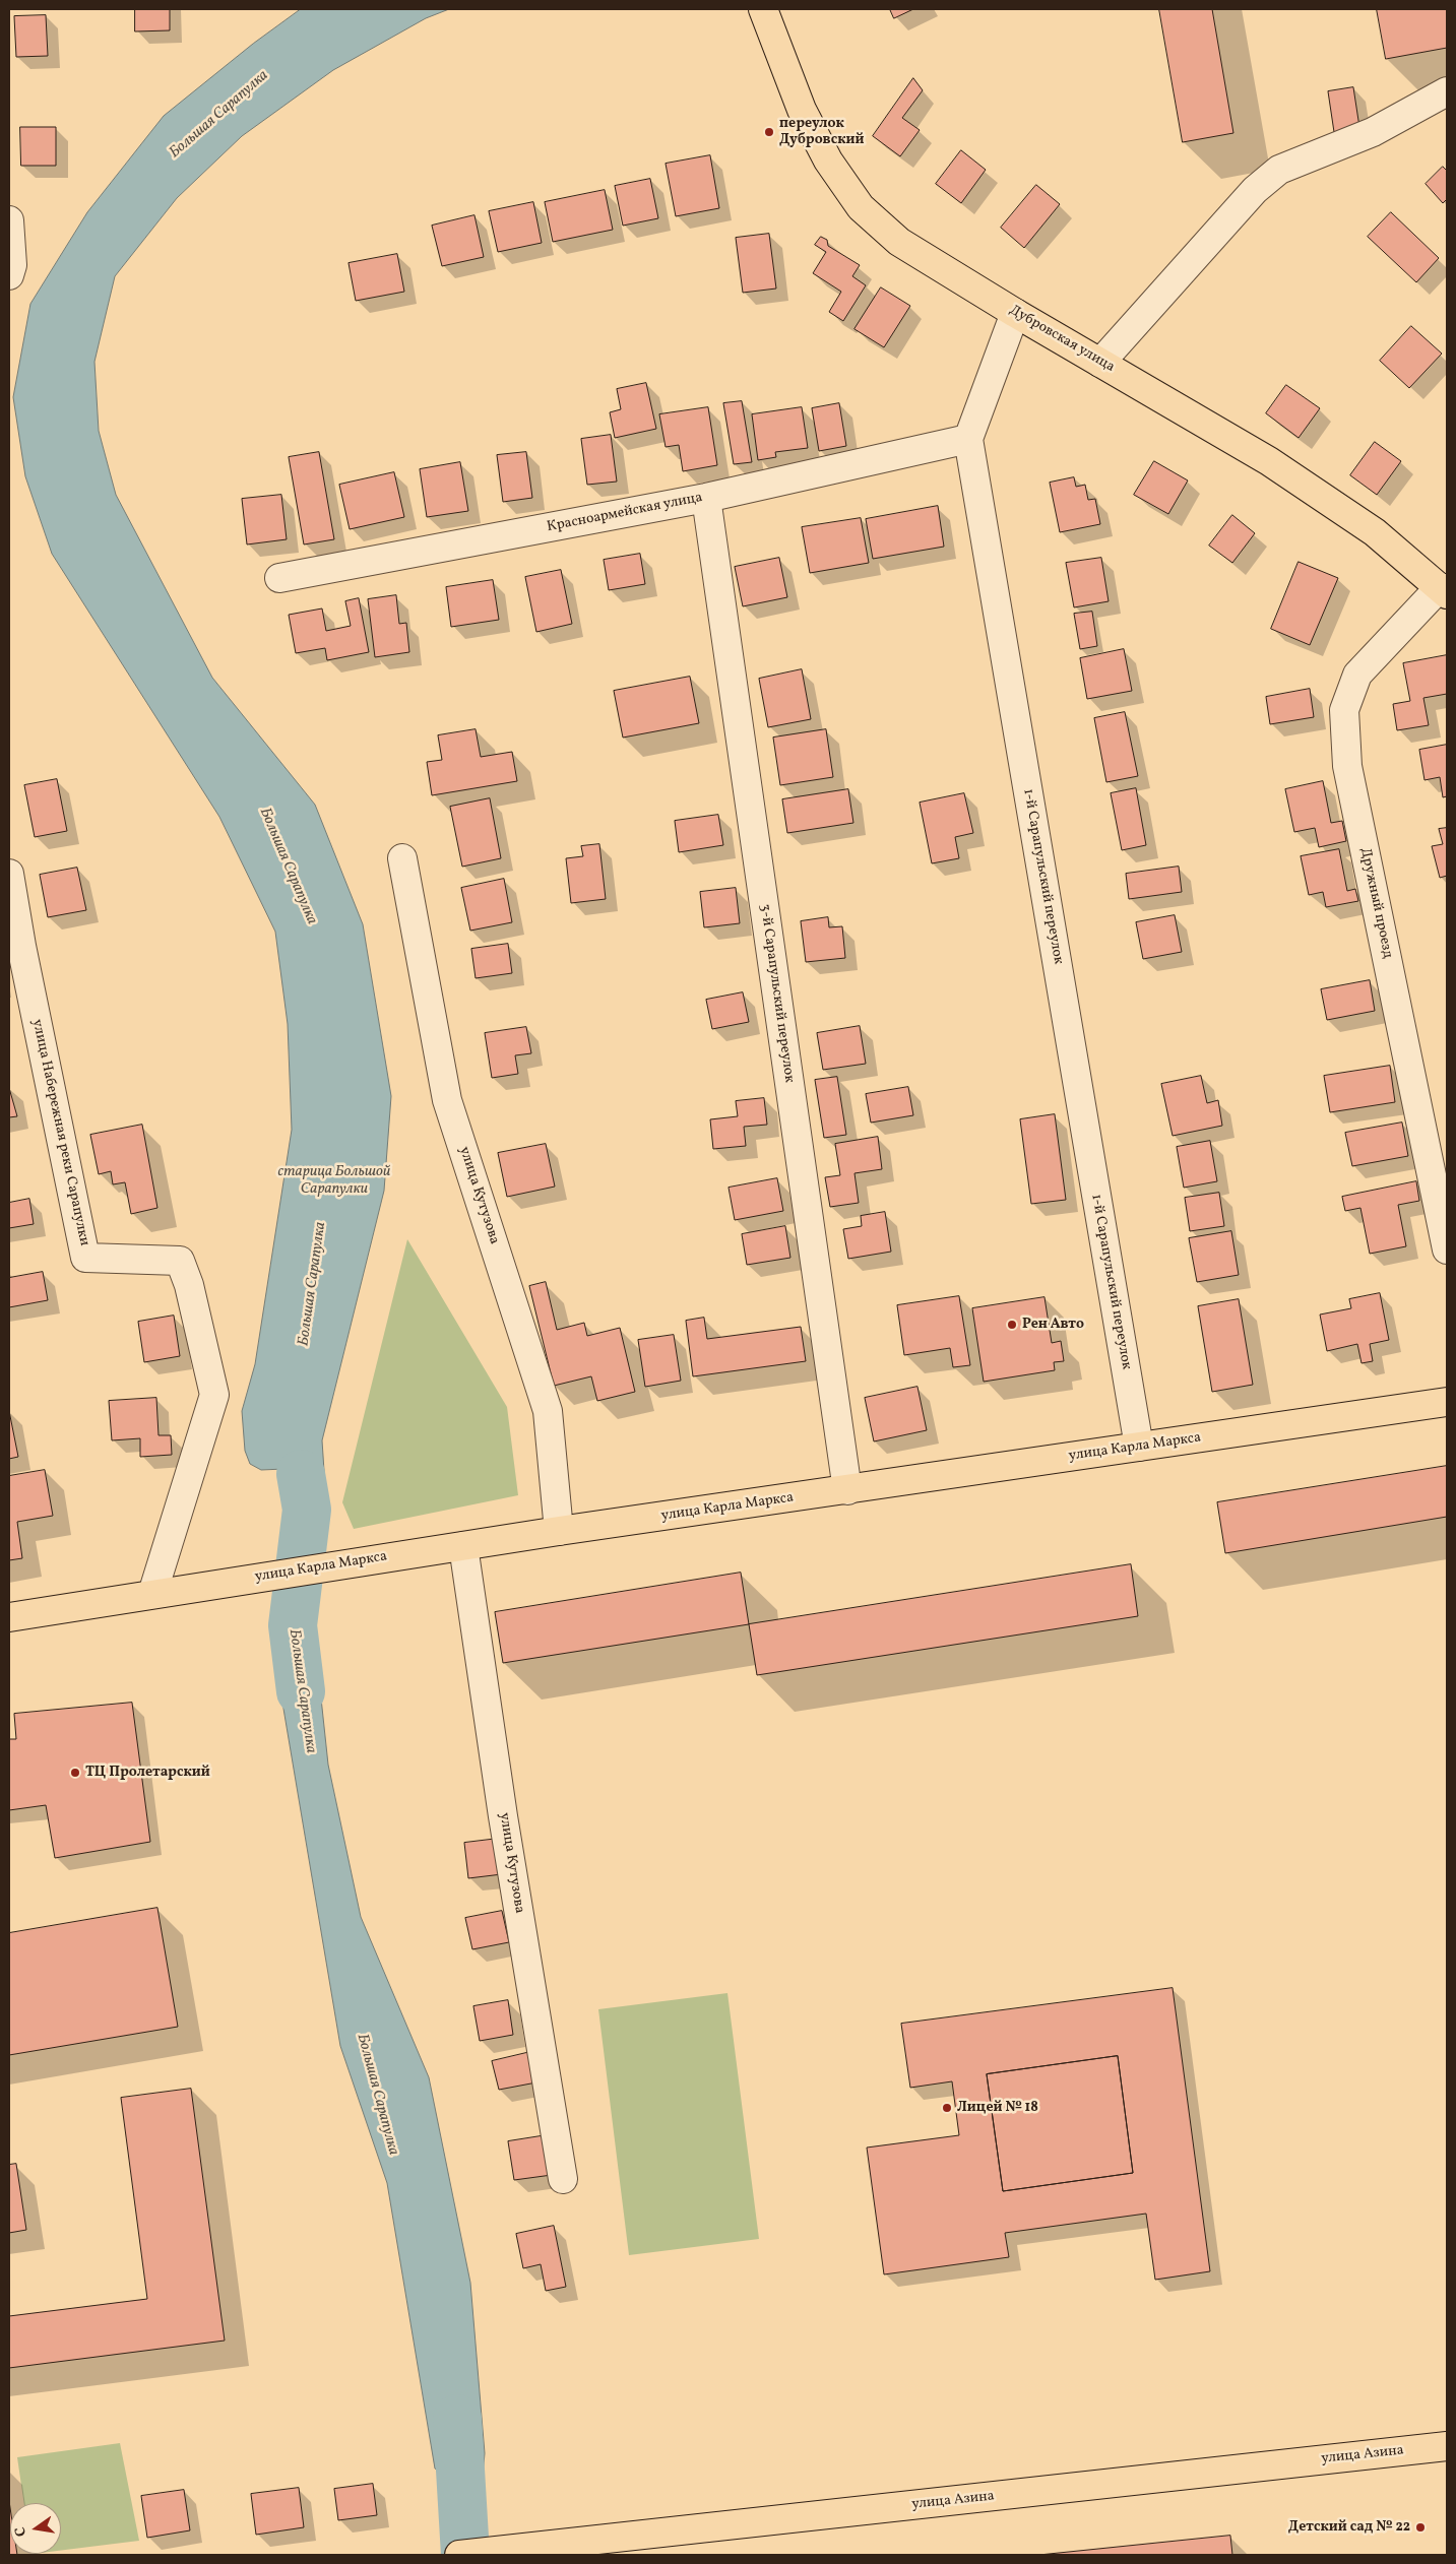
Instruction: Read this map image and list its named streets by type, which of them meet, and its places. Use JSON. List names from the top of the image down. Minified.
{"streets":{"main road":["Дубровская улица","улица Карла Маркса","улица Азина"],"street":["Красноармейская улица","1-й Сарапульский переулок","Дружный проезд","3-й Сарапульский переулок","улица Набережная реки Сарапулки","улица Кутузова"]},"crossings":[["Дубровская улица","1-й Сарапульский переулок"],["Дубровская улица","Дружный проезд"],["Красноармейская улица","1-й Сарапульский переулок"],["Красноармейская улица","3-й Сарапульский переулок"],["1-й Сарапульский переулок","улица Карла Маркса"],["3-й Сарапульский переулок","улица Карла Маркса"],["улица Набережная реки Сарапулки","улица Карла Маркса"],["улица Кутузова","улица Карла Маркса"]],"water":["Большая Сарапулка","старица Большой Сарапулки"],"places":["переулок Дубровский","Рен Авто","ТЦ Пролетарский","Лицей № 18","Детский сад № 22"],"north":"left"}
